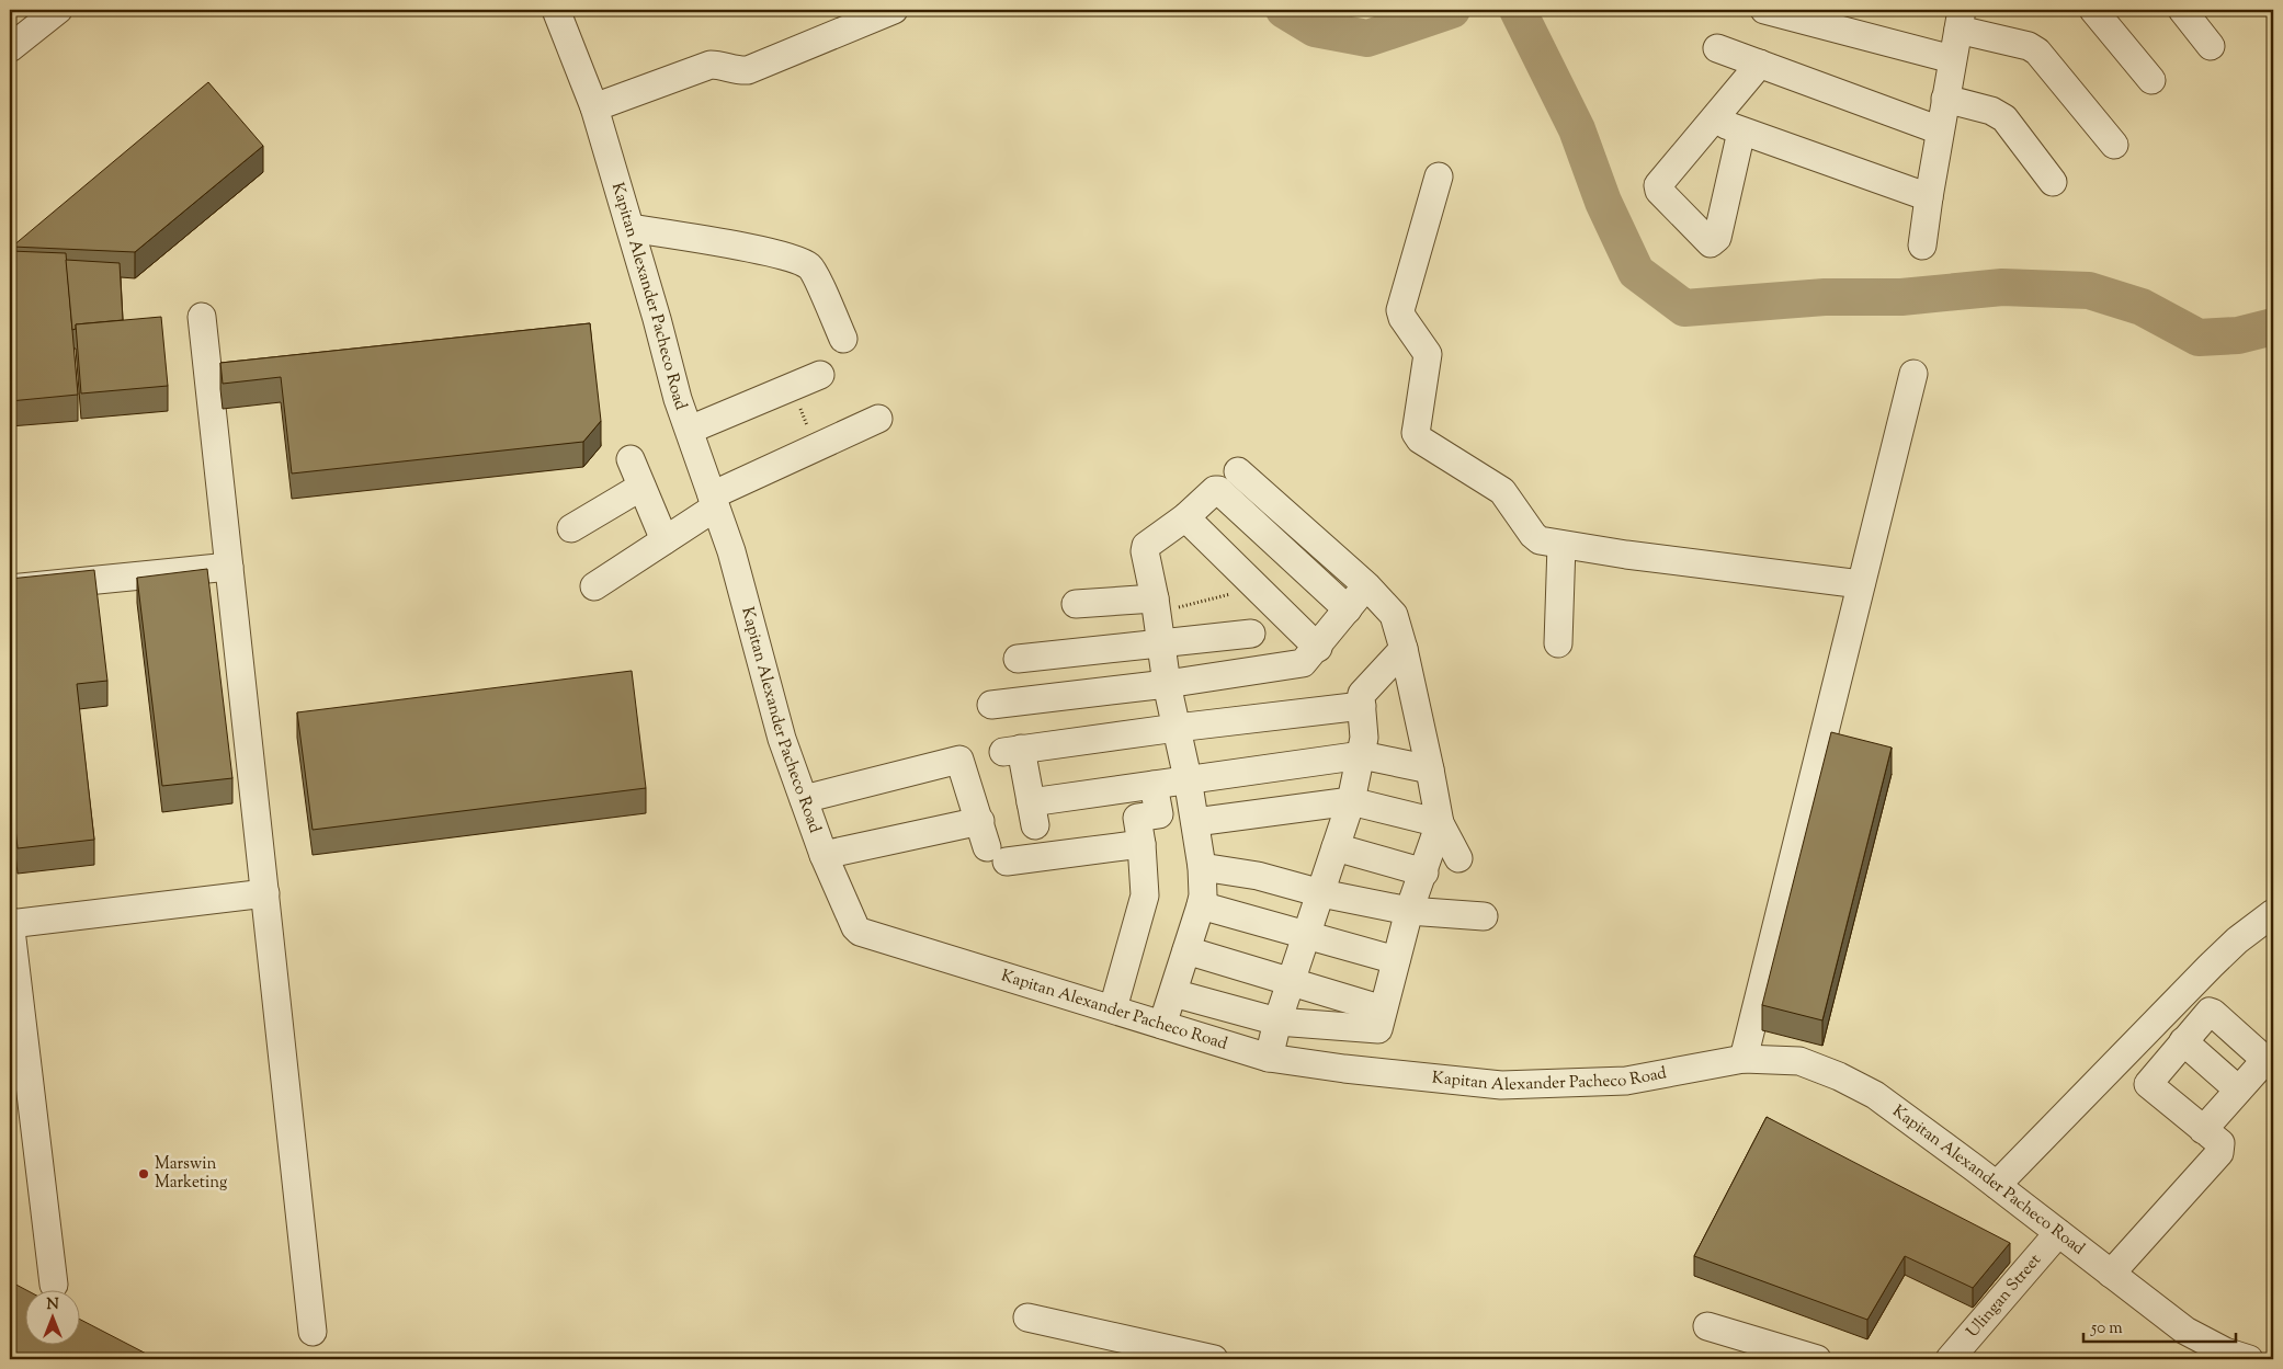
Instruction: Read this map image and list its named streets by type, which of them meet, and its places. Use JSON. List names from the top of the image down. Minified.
{"streets":{"street":["Kapitan Alexander Pacheco Road","Ulingan Street"]},"crossings":[["Kapitan Alexander Pacheco Road","Ulingan Street"]],"places":["Marswin Marketing"],"scale_bar":"50 m","north":"top"}
